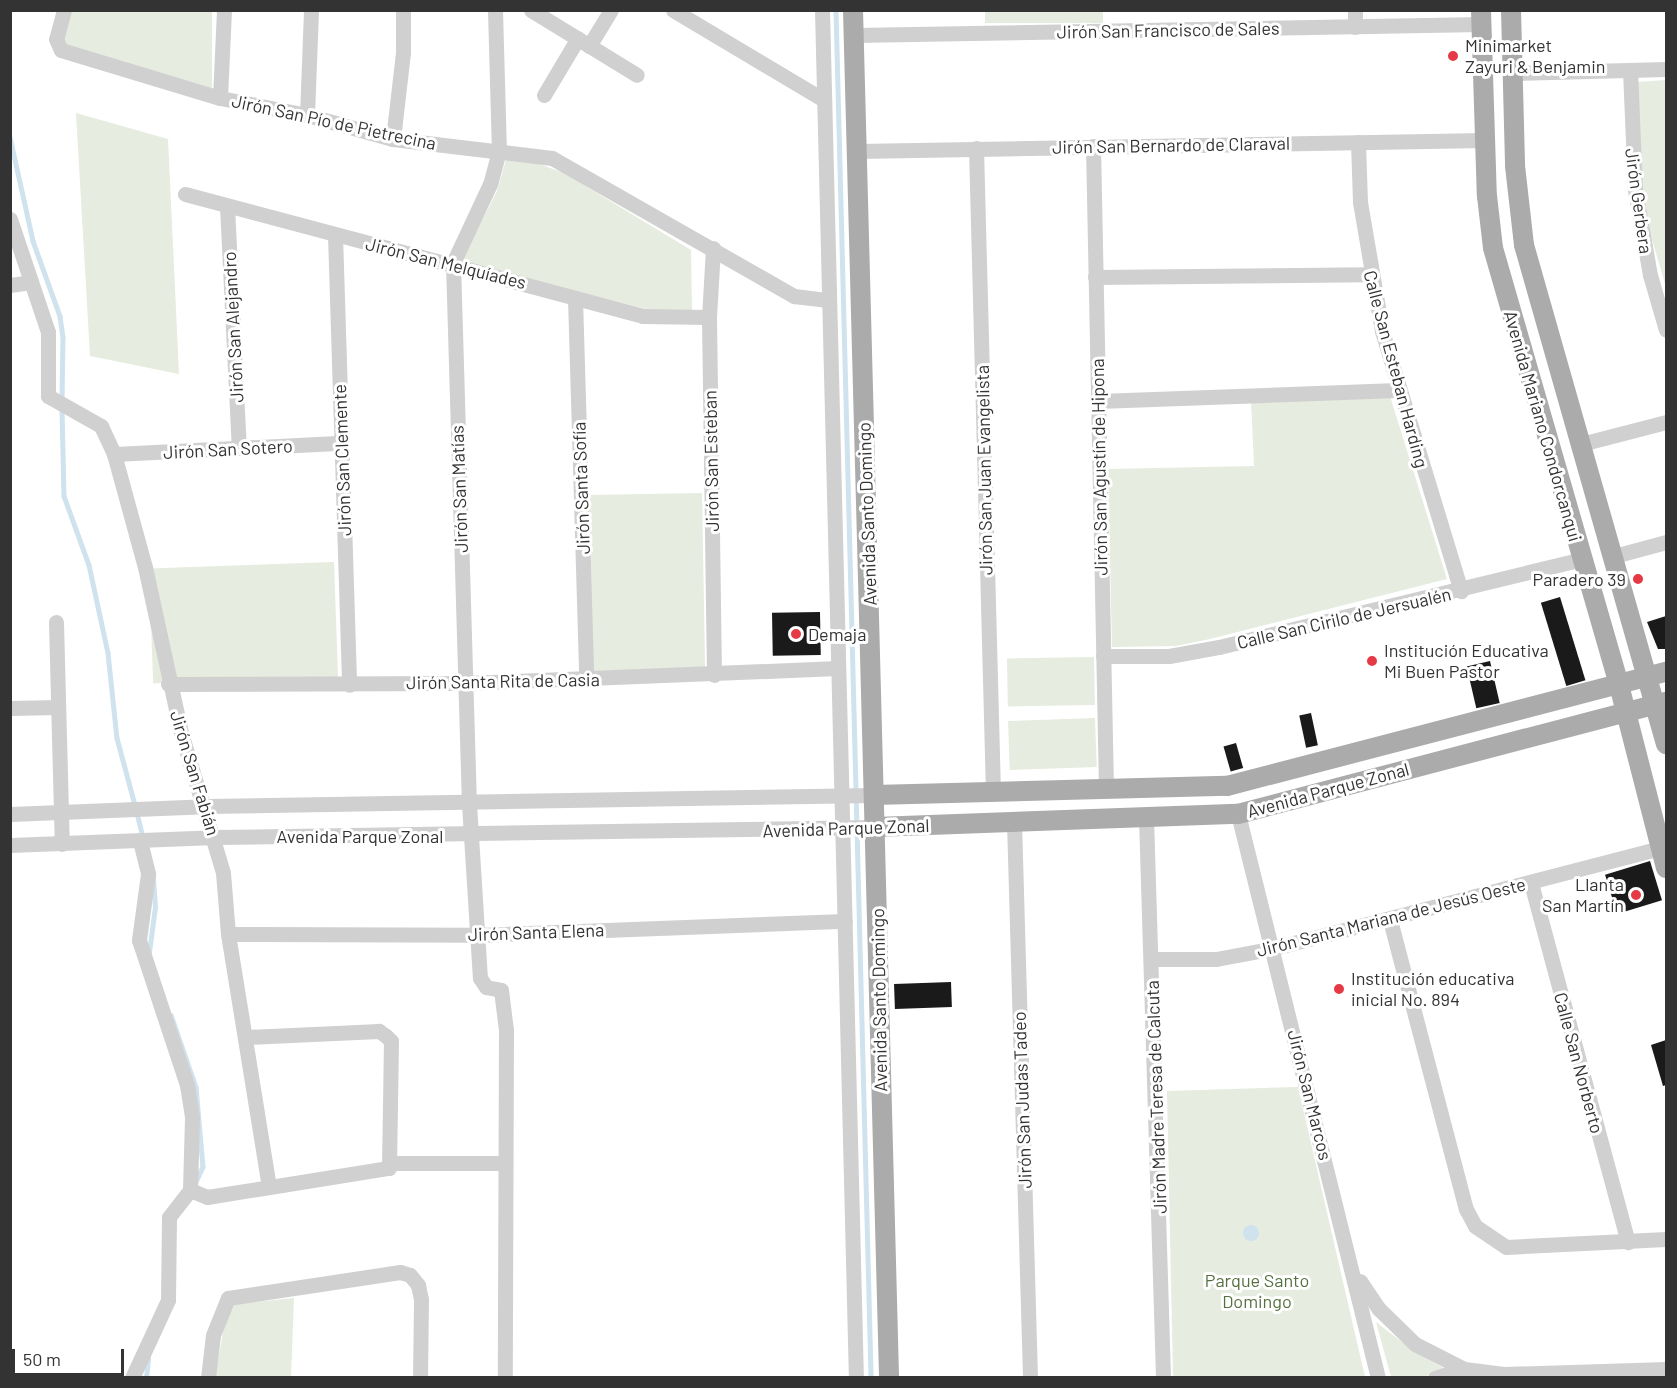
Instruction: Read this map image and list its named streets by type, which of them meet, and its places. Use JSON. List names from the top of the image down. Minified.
{"streets":{"main road":["Avenida Mariano Condorcanqui","Avenida Santo Domingo","Avenida Parque Zonal"],"street":["Jirón San Francisco de Sales","Jirón San Pío de Pietrecina","Jirón San Bernardo de Claraval","Jirón Gerbera","Jirón San Melquíades","Jirón San Alejandro","Calle San Esteban Harding","Jirón San Sotero","Jirón San Clemente","Jirón San Esteban","Jirón San Agustín de Hipona","Jirón San Juan Evangelista","Jirón Santa Sofía","Jirón San Matías","Calle San Cirilo de Jersualén","Jirón Santa Rita de Casia","Jirón San Fabián","Jirón Santa Mariana de Jesús Oeste","Jirón Santa Elena","Calle San Norberto","Jirón San Marcos","Jirón Madre Teresa de Calcuta","Jirón San Judas Tadeo"]},"crossings":[["Jirón San Francisco de Sales","Avenida Mariano Condorcanqui"],["Jirón San Francisco de Sales","Avenida Santo Domingo"],["Jirón San Pío de Pietrecina","Jirón San Esteban"],["Jirón San Pío de Pietrecina","Jirón San Matías"],["Jirón San Pío de Pietrecina","Avenida Santo Domingo"],["Jirón San Bernardo de Claraval","Calle San Esteban Harding"],["Jirón San Bernardo de Claraval","Avenida Mariano Condorcanqui"],["Jirón San Bernardo de Claraval","Jirón San Agustín de Hipona"],["Jirón San Bernardo de Claraval","Jirón San Juan Evangelista"],["Jirón San Bernardo de Claraval","Avenida Santo Domingo"],["Jirón San Melquíades","Jirón San Alejandro"],["Jirón San Melquíades","Jirón San Clemente"],["Jirón San Melquíades","Jirón San Esteban"],["Jirón San Melquíades","Jirón Santa Sofía"],["Jirón San Melquíades","Jirón San Matías"],["Jirón San Alejandro","Jirón San Sotero"],["Calle San Esteban Harding","Calle San Cirilo de Jersualén"],["Avenida Mariano Condorcanqui","Calle San Cirilo de Jersualén"],["Avenida Mariano Condorcanqui","Avenida Parque Zonal"],["Avenida Mariano Condorcanqui","Jirón Santa Mariana de Jesús Oeste"],["Jirón San Sotero","Jirón San Clemente"],["Jirón San Sotero","Jirón San Fabián"],["Jirón San Clemente","Jirón Santa Rita de Casia"],["Jirón San Esteban","Jirón Santa Rita de Casia"],["Jirón San Agustín de Hipona","Calle San Cirilo de Jersualén"],["Jirón San Agustín de Hipona","Avenida Parque Zonal"],["Jirón San Juan Evangelista","Avenida Parque Zonal"],["Jirón Santa Sofía","Jirón Santa Rita de Casia"],["Jirón San Matías","Jirón Santa Rita de Casia"],["Jirón San Matías","Avenida Parque Zonal"],["Jirón San Matías","Jirón Santa Elena"],["Avenida Santo Domingo","Jirón Santa Rita de Casia"],["Avenida Santo Domingo","Avenida Parque Zonal"],["Avenida Santo Domingo","Jirón Santa Elena"],["Jirón Santa Rita de Casia","Jirón San Fabián"],["Jirón San Fabián","Avenida Parque Zonal"],["Jirón San Fabián","Jirón Santa Elena"],["Avenida Parque Zonal","Jirón San Marcos"],["Avenida Parque Zonal","Jirón Madre Teresa de Calcuta"],["Avenida Parque Zonal","Jirón San Judas Tadeo"],["Jirón Santa Mariana de Jesús Oeste","Calle San Norberto"],["Jirón Santa Mariana de Jesús Oeste","Jirón San Marcos"],["Jirón Santa Mariana de Jesús Oeste","Jirón Madre Teresa de Calcuta"]],"parks":["Parque Santo Domingo"],"places":["Minimarket Zayuri & Benjamin","Paradero 39","Demaja","Institución Educativa Mi Buen Pastor","Llanta San Martín","Institución educativa inicial No. 894"],"scale_bar":"50 m"}
